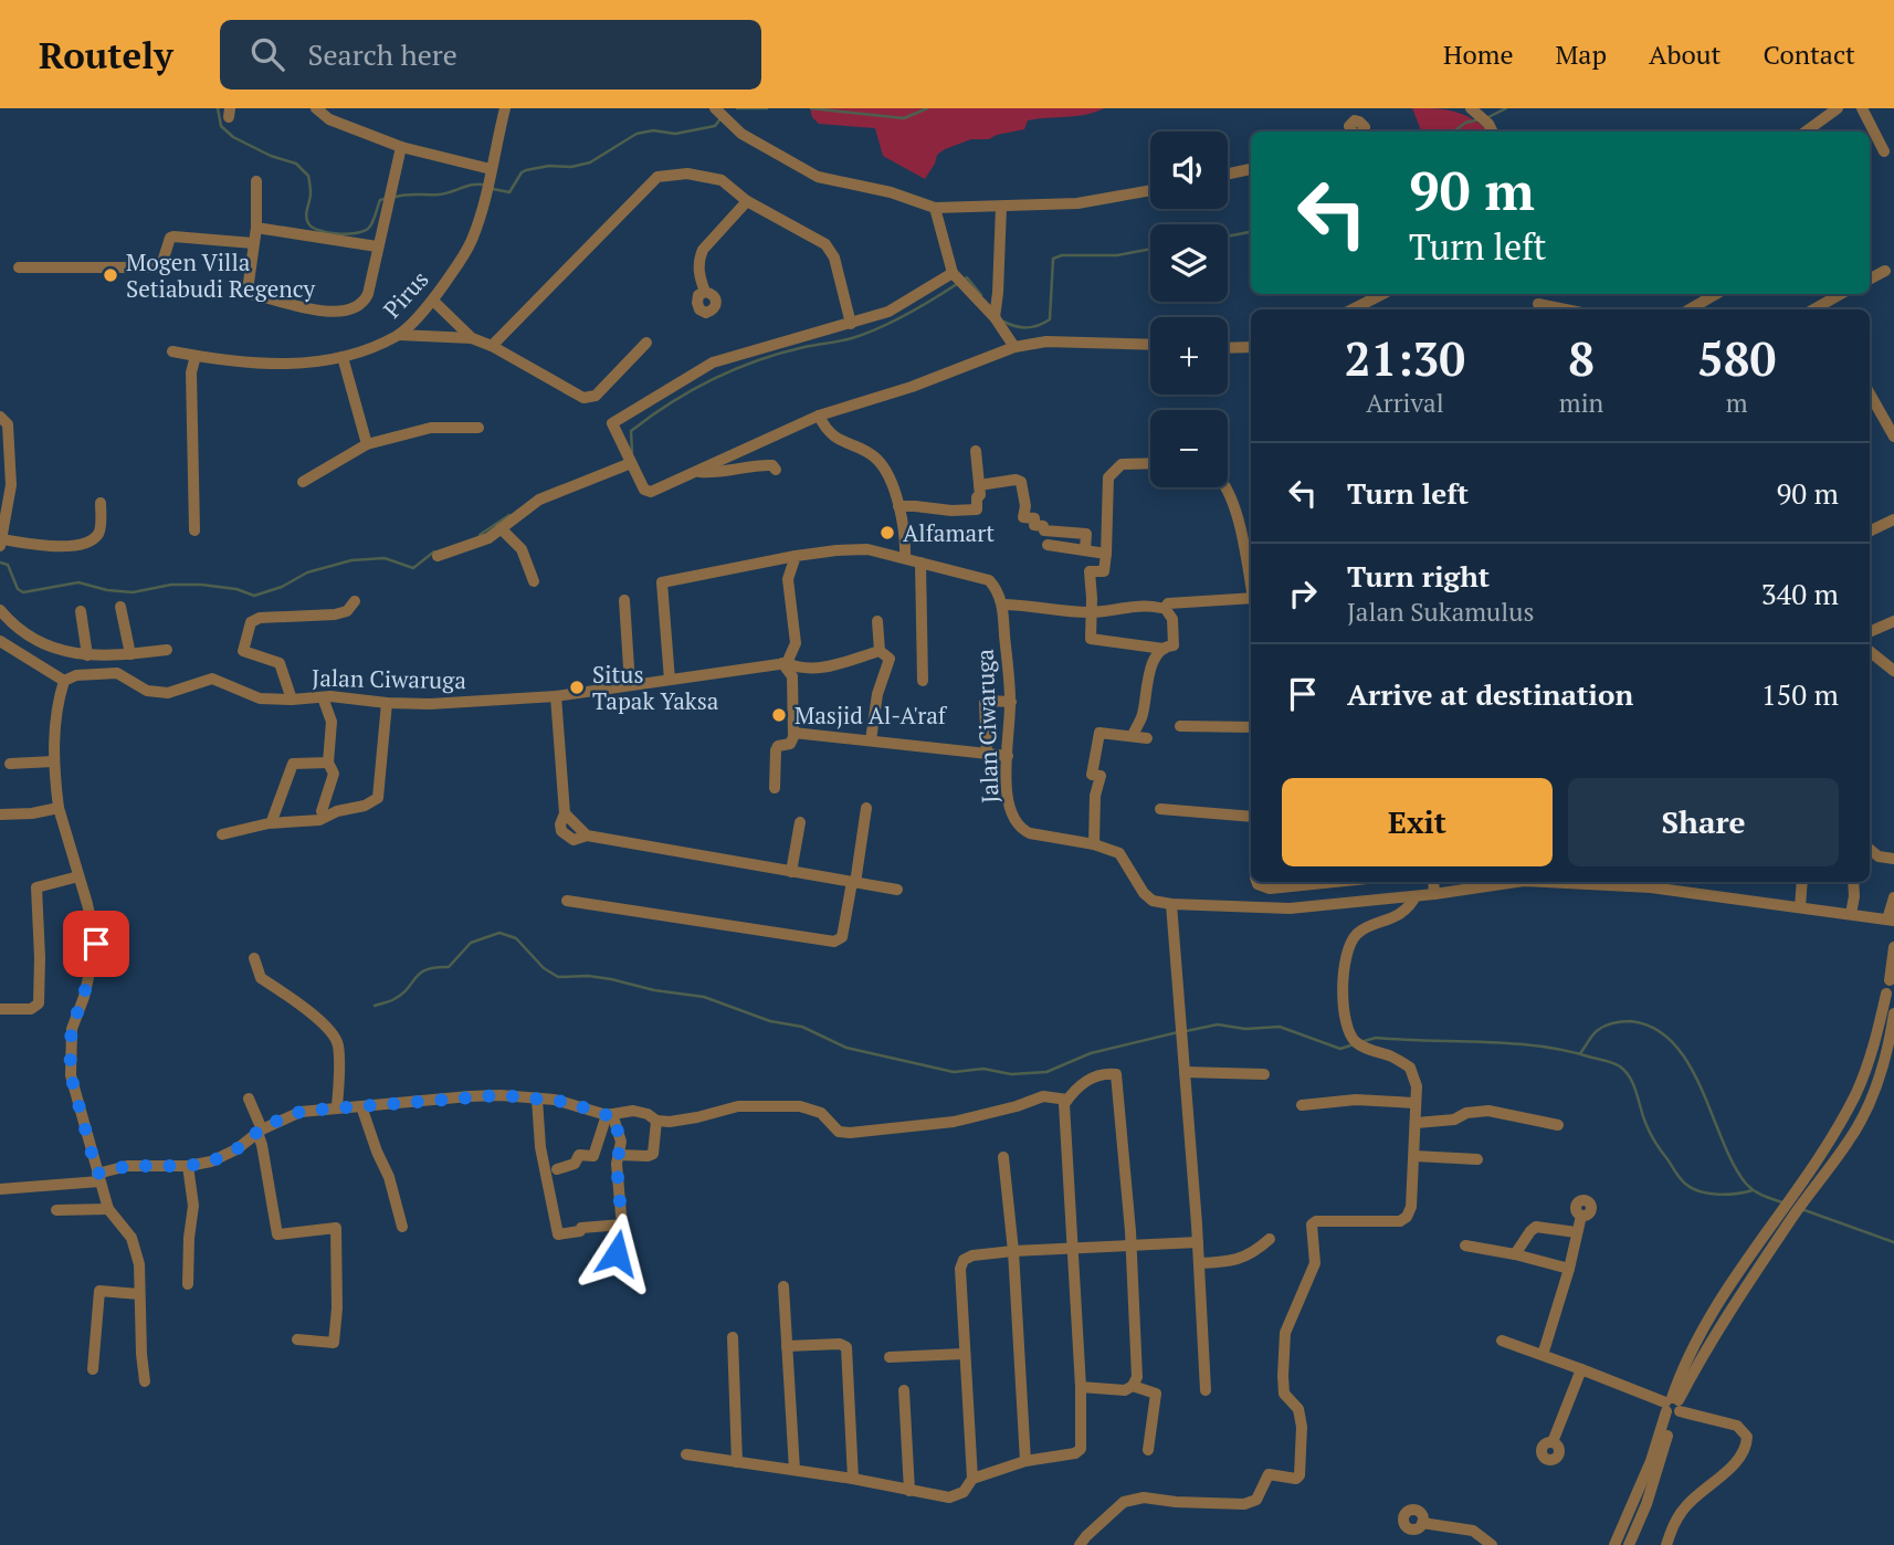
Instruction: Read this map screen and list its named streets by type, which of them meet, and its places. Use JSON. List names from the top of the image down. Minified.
{"streets":{"street":["Pirus","Jalan Ciwaruga"]},"places":["Mogen Villa Setiabudi Regency","Alfamart","Situs Tapak Yaksa","Masjid Al-A'raf"],"page":{"header":"Routely","search":"Search here","nav":["Home","Map","About","Contact"],"map_buttons":["+","−"],"turn":["90 m","Turn left"],"eta":["21:30","Arrival","8","min","580","m"],"list":[{"name":"Turn left","value":"90 m"},{"name":"Turn right","note":"Jalan Sukamulus","value":"340 m"},{"name":"Arrive at destination","value":"150 m"}],"buttons":["Exit","Share"]}}
